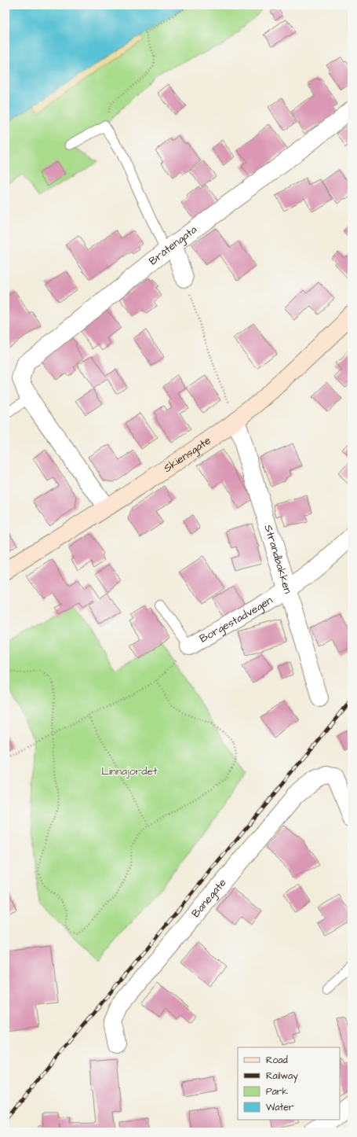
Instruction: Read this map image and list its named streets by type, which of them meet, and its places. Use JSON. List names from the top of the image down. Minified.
{"streets":{"street":["Bråtengata","Skiensgate","Strandbakken","Borgestadvegen","Banegate"]},"crossings":[["Bråtengata","Skiensgate"],["Skiensgate","Strandbakken"],["Strandbakken","Borgestadvegen"]],"parks":["Linnajordet"],"legend":["Road","Railway","Park","Water"]}
